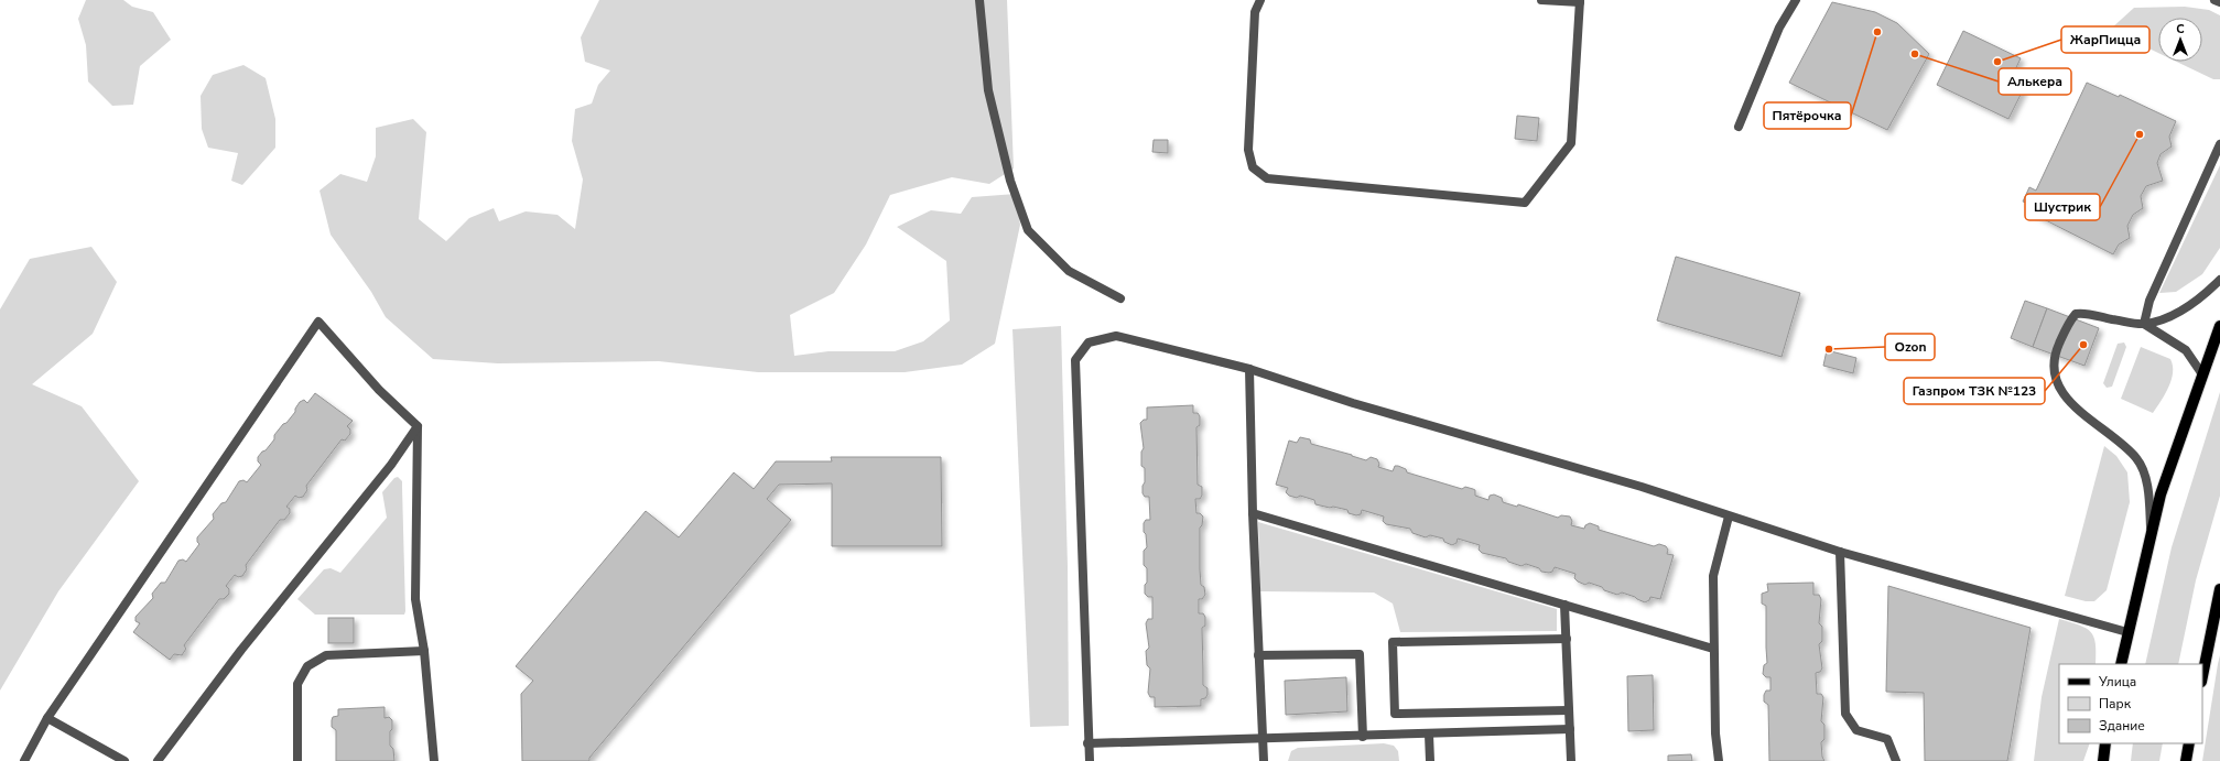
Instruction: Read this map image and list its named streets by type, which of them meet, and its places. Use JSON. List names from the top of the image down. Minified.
{"places":["Пятёрочка","Алькера","ЖарПицца","Шустрик","Газпром ТЗК №123","Ozon"],"legend":["Улица","Парк","Здание"],"north":"top"}
